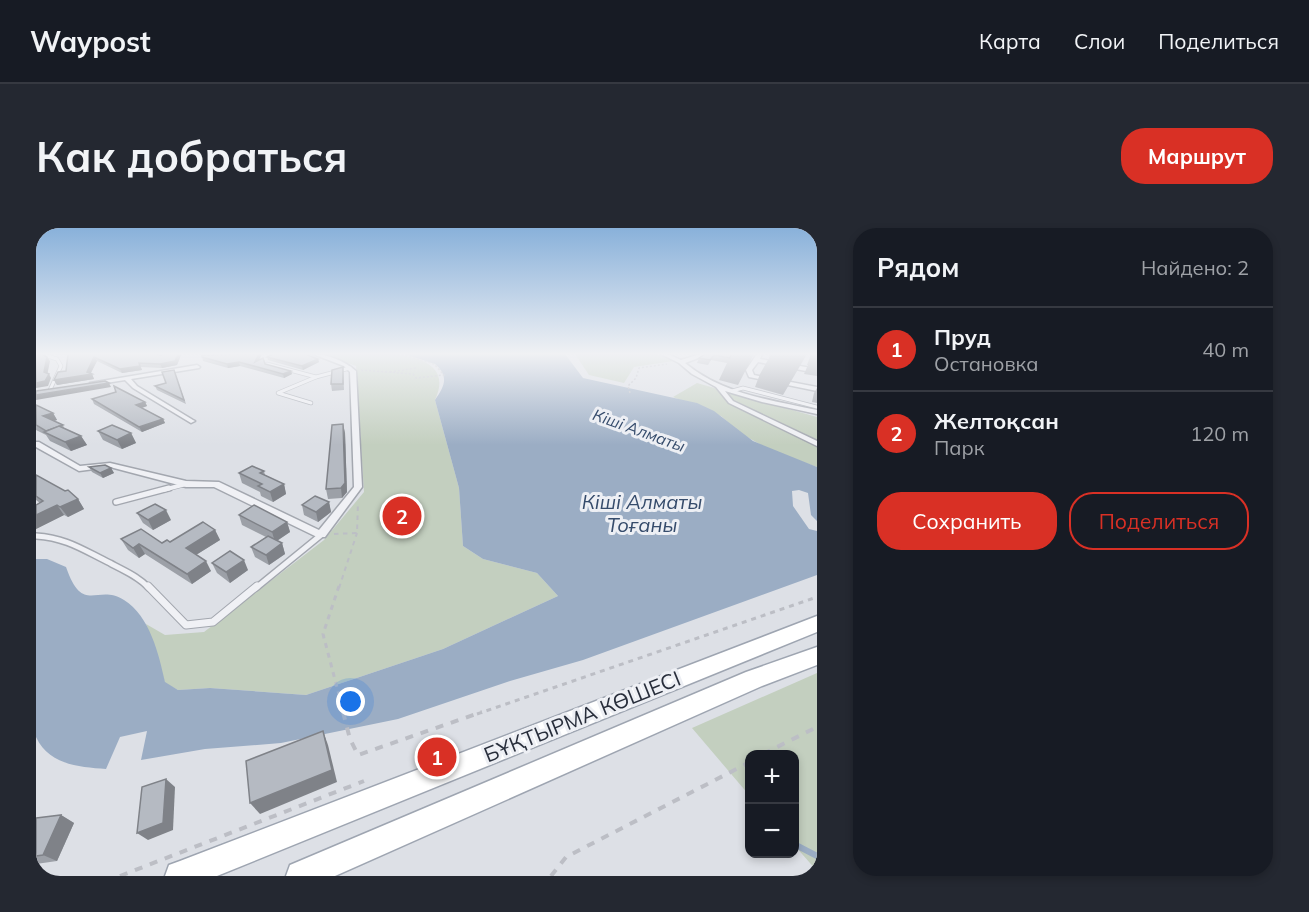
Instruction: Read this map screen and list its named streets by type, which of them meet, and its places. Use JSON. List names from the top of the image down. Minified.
{"streets":{"main road":["БҰҚТЫРМА КӨШЕСІ"]},"water":["Кіші Алматы","Кіші Алматы Тоғаны"],"page":{"header":"Waypost","nav":["Карта","Слои","Поделиться"],"buttons":["Маршрут",["Сохранить","Поделиться"]],"title":"Как добраться","heading":["Рядом","Найдено: 2"],"list":[{"mark":"1","name":"Пруд","note":"Остановка","value":"40 m"},{"mark":"2","name":"Желтоқсан","note":"Парк","value":"120 m"}],"pins":["2","1"],"map_buttons":["+","−"]}}
